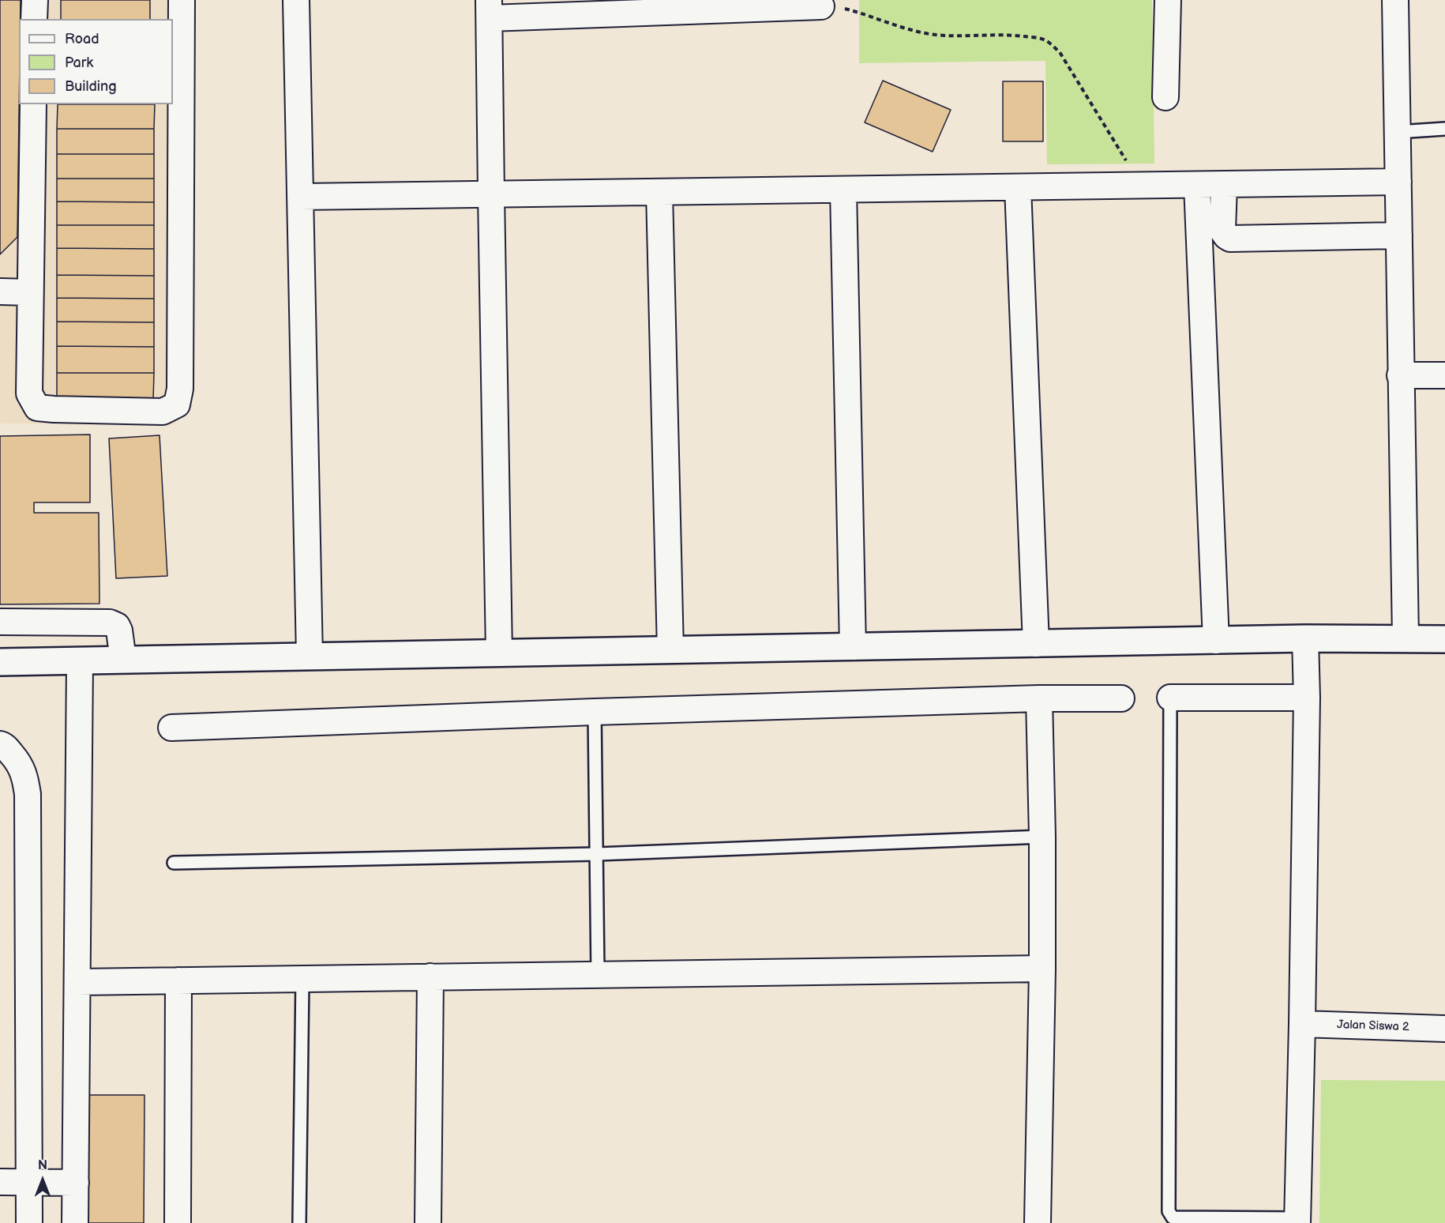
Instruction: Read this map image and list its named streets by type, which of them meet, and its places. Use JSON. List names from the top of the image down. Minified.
{"streets":{"street":["Jalan Siswa 2"]},"legend":["Road","Park","Building"],"north":"top"}
